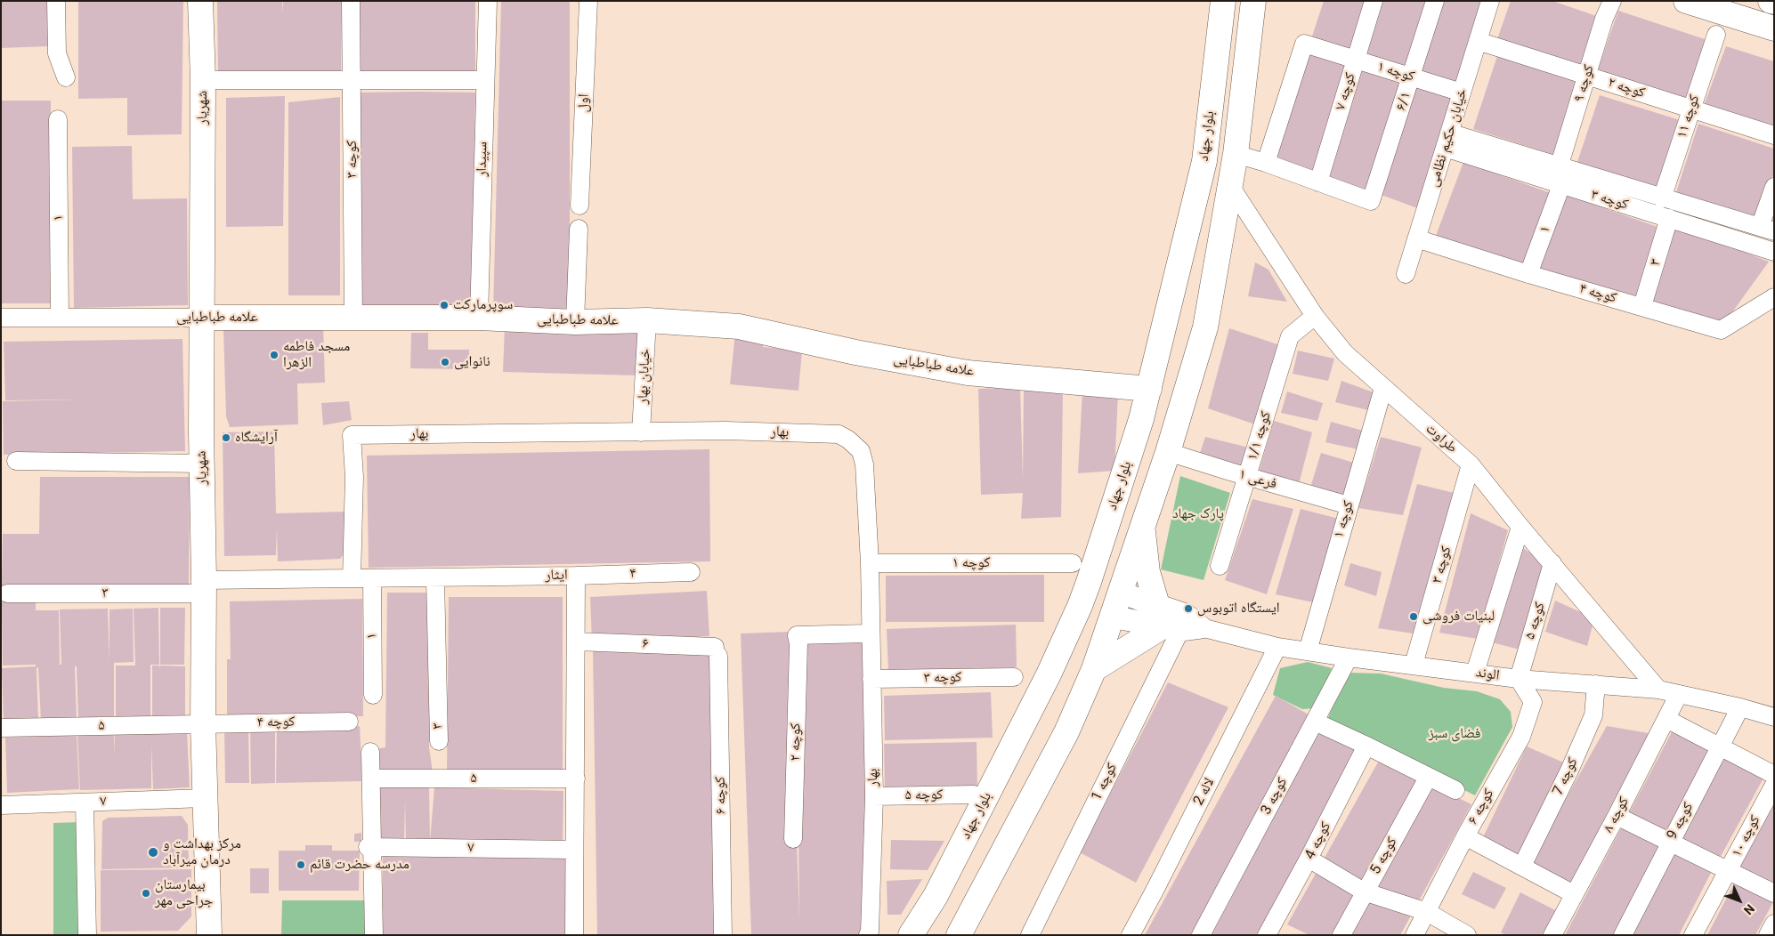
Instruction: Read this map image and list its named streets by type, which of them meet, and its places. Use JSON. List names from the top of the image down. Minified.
{"streets":{"main road":["شهریار","بلوار جهاد","علامه طباطبایی"],"street":["کوچه ۱","کوچه ۹","کوچه ۲","کوچه ۷","۶/۱","اول","کوچه ۱۱","خیابان حکیم نظامی","کوچه ۳","سپیدار","۱","۳","کوچه ۴","خیابان بهار","بهار","کوچه ۱/۱","طراوت","فرعی ۱","۴","ایثار","کوچه ۵","۶","الوند","۵","کوچه 7","کوچه 1","لاله 2","کوچه ۶","کوچه 3","۷","کوچه ۸","کوچه 9","کوچه ۱۰","کوچه 4","کوچه 5"]},"crossings":[["کوچه ۱","کوچه ۷"],["کوچه ۱","۶/۱"],["کوچه ۱","خیابان حکیم نظامی"],["کوچه ۱","بهار"],["کوچه ۱","طراوت"],["کوچه ۱","فرعی ۱"],["کوچه ۱","الوند"],["کوچه ۹","کوچه ۲"],["کوچه ۹","کوچه ۳"],["کوچه ۲","کوچه ۱۱"],["کوچه ۲","خیابان حکیم نظامی"],["کوچه ۲","بهار"],["کوچه ۷","۶/۱"],["شهریار","۳"],["شهریار","کوچه ۴"],["شهریار","علامه طباطبایی"],["شهریار","ایثار"],["شهریار","۵"],["شهریار","۷"],["کوچه ۱۱","کوچه ۳"],["بلوار جهاد","علامه طباطبایی"],["بلوار جهاد","طراوت"],["بلوار جهاد","فرعی ۱"],["بلوار جهاد","الوند"],["خیابان حکیم نظامی","کوچه ۳"],["خیابان حکیم نظامی","کوچه ۴"],["کوچه ۳","۱"],["کوچه ۳","۳"],["کوچه ۳","علامه طباطبایی"],["کوچه ۳","بهار"],["کوچه ۳","طراوت"],["کوچه ۳","الوند"],["سپیدار","علامه طباطبایی"],["۱","کوچه ۴"],["۱","علامه طباطبایی"],["۱","ایثار"],["۳","کوچه ۴"],["۳","ایثار"],["کوچه ۴","۵"],["علامه طباطبایی","خیابان بهار"],["خیابان بهار","بهار"],["بهار","ایثار"],["بهار","کوچه ۵"],["کوچه ۱/۱","طراوت"],["کوچه ۱/۱","فرعی ۱"],["طراوت","کوچه ۵"],["طراوت","الوند"],["۴","ایثار"],["ایثار","۶"],["ایثار","۵"],["ایثار","۷"],["کوچه ۵","الوند"],["کوچه ۵","کوچه ۶"],["۶","کوچه ۶"],["الوند","کوچه 7"],["الوند","کوچه 1"],["الوند","لاله 2"],["الوند","کوچه ۶"],["الوند","کوچه 3"],["الوند","کوچه ۸"],["الوند","کوچه 9"]],"parks":["پارک جهاد","فضای سبز"],"places":["سوپرمارکت","مسجد فاطمه الزهرا","نانوایی","آرایشگاه","ایستگاه اتوبوس","لبنیات فروشی","مرکز بهداشت و درمان میرآباد","مدرسه حضرت قائم","بیمارستان جراحی مهر"],"north":"bottom right"}
